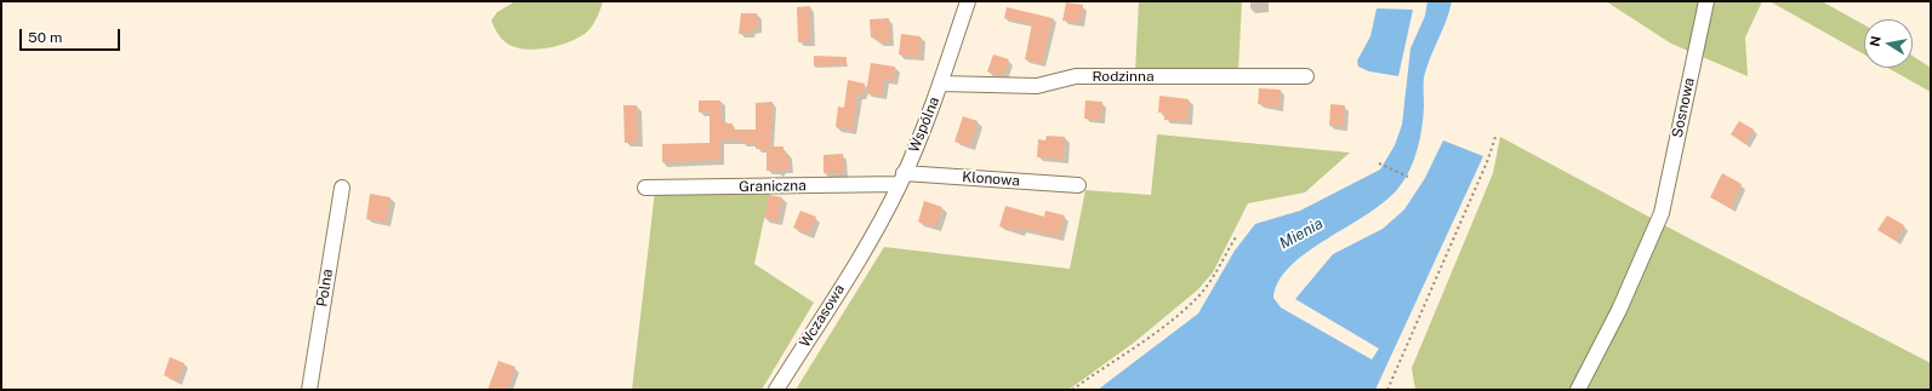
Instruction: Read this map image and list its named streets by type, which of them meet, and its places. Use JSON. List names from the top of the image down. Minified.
{"streets":{"street":["Rodzinna","Sosnowa","Wspólna","Klonowa","Graniczna","Polna","Wczasowa"]},"crossings":[["Rodzinna","Wspólna"],["Wspólna","Klonowa"],["Wspólna","Graniczna"],["Wspólna","Wczasowa"],["Klonowa","Graniczna"]],"water":["Mienia"],"scale_bar":"50 m","north":"left"}
